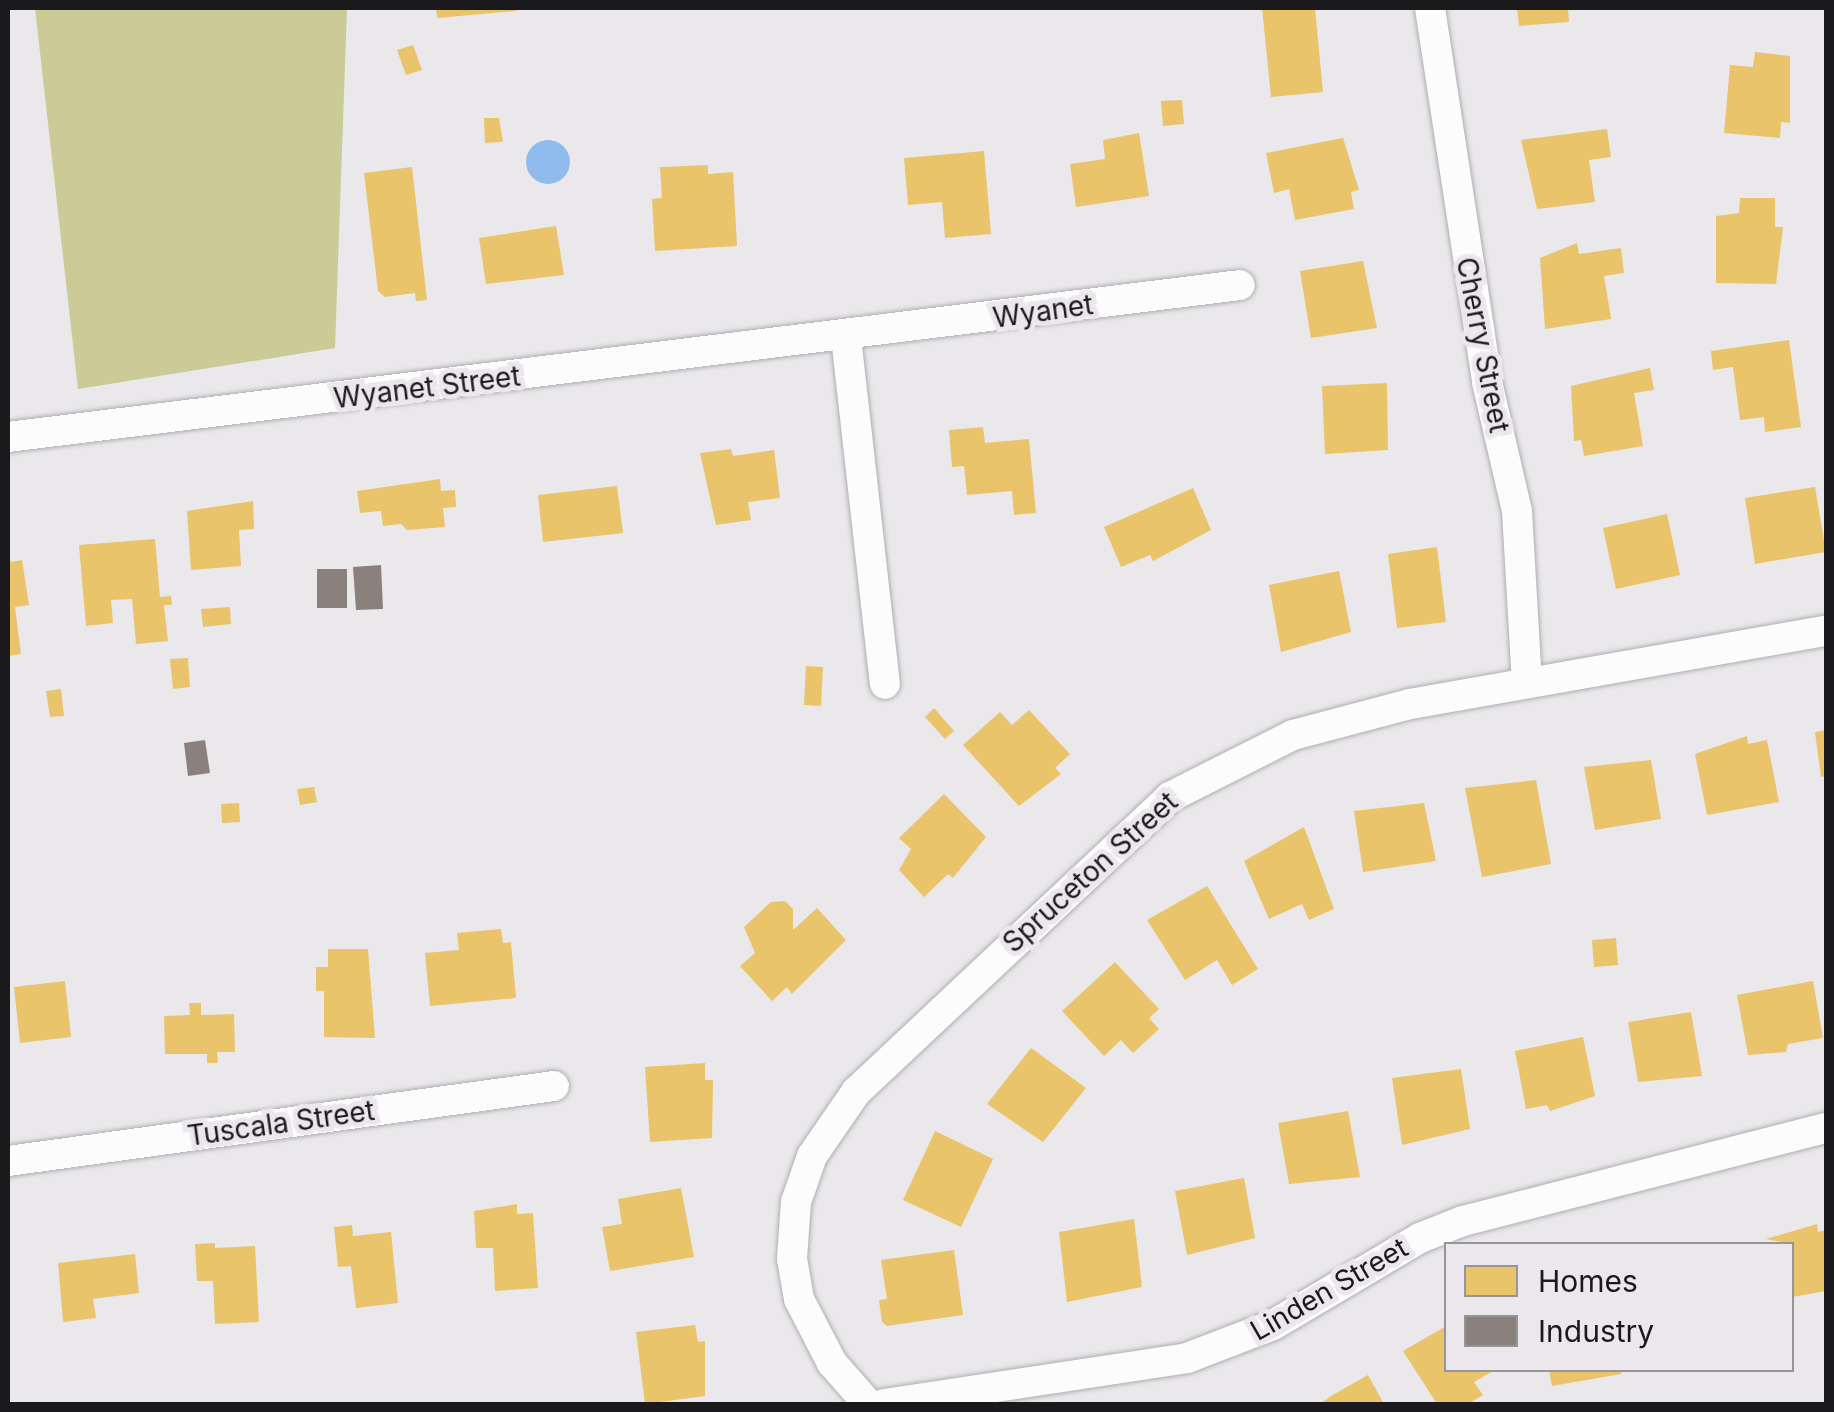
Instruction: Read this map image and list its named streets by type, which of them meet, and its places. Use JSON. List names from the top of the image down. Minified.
{"streets":{"street":["Wyanet","Cherry Street","Wyanet Street","Spruceton Street","Tuscala Street","Linden Street"]},"crossings":[["Wyanet","Wyanet Street"],["Cherry Street","Spruceton Street"]],"legend":["Homes","Industry"]}
